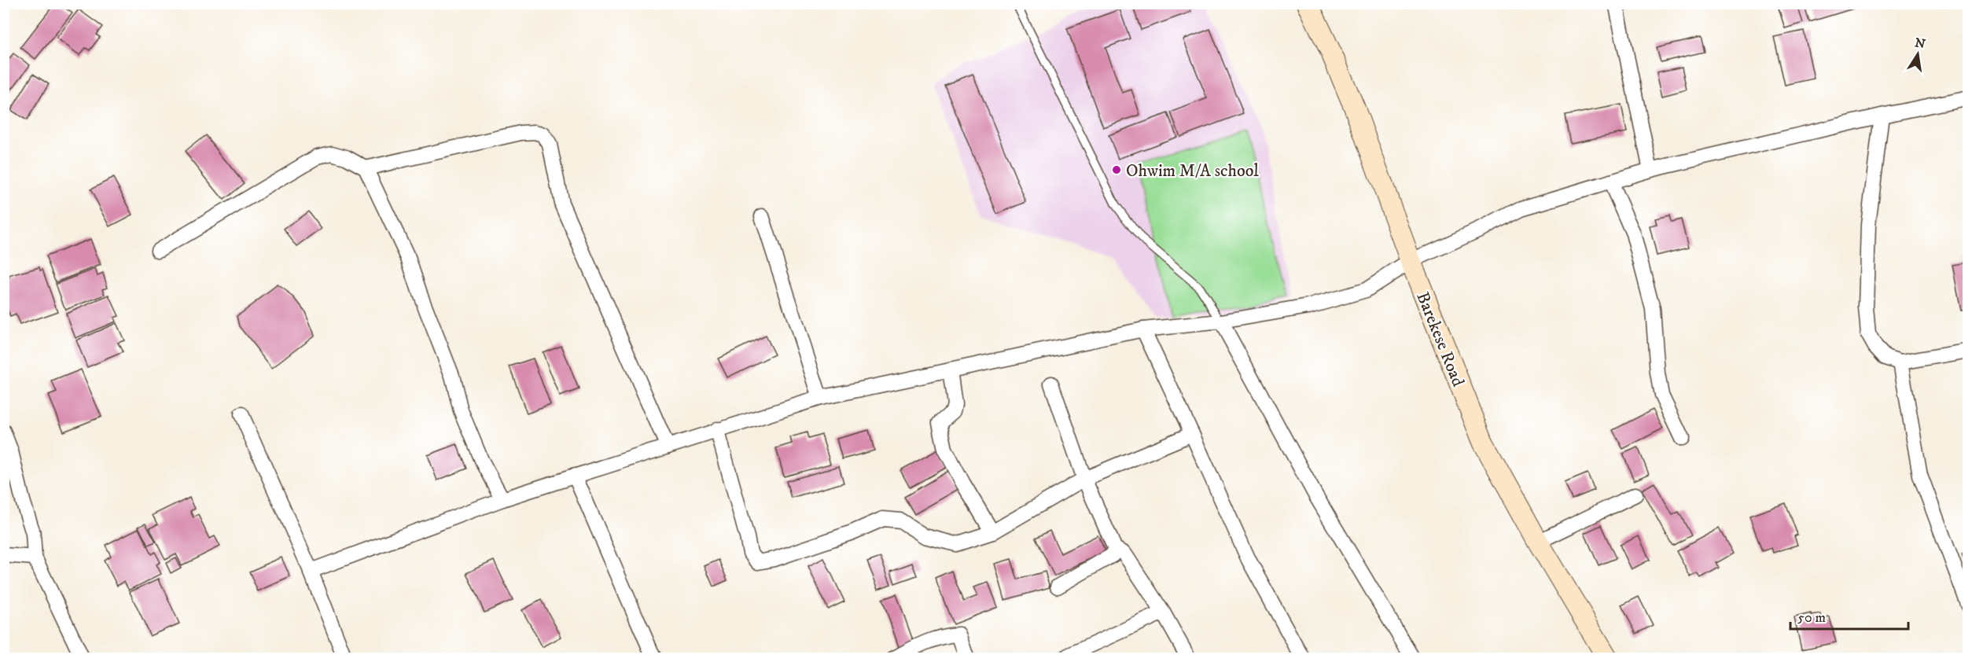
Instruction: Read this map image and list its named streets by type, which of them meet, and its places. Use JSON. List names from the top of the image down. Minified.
{"streets":{"main road":["Barekese Road"]},"places":["Ohwim M/A school"],"scale_bar":"50 m","north":"top"}
